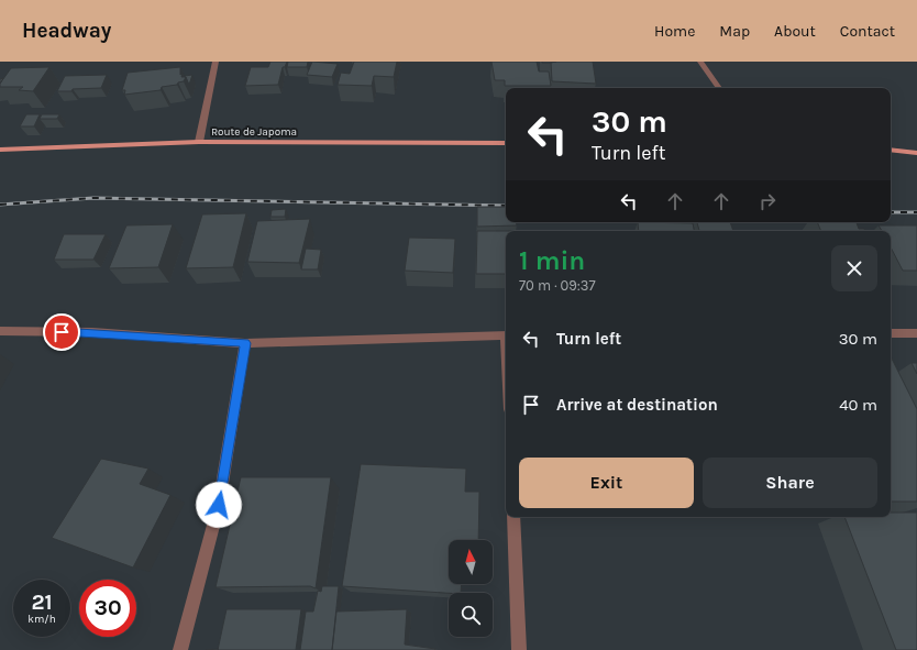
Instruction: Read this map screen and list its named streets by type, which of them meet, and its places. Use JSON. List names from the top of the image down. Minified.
{"streets":{"main road":["Route de Japoma"]},"north":"top","page":{"header":"Headway","nav":["Home","Map","About","Contact"],"turn":["30 m","Turn left"],"heading":["1 min","70 m · 09:37"],"list":[{"name":"Turn left","value":"30 m"},{"name":"Arrive at destination","value":"40 m"}],"buttons":["Exit","Share"],"speed":"21 km/h","limit":"30"}}
